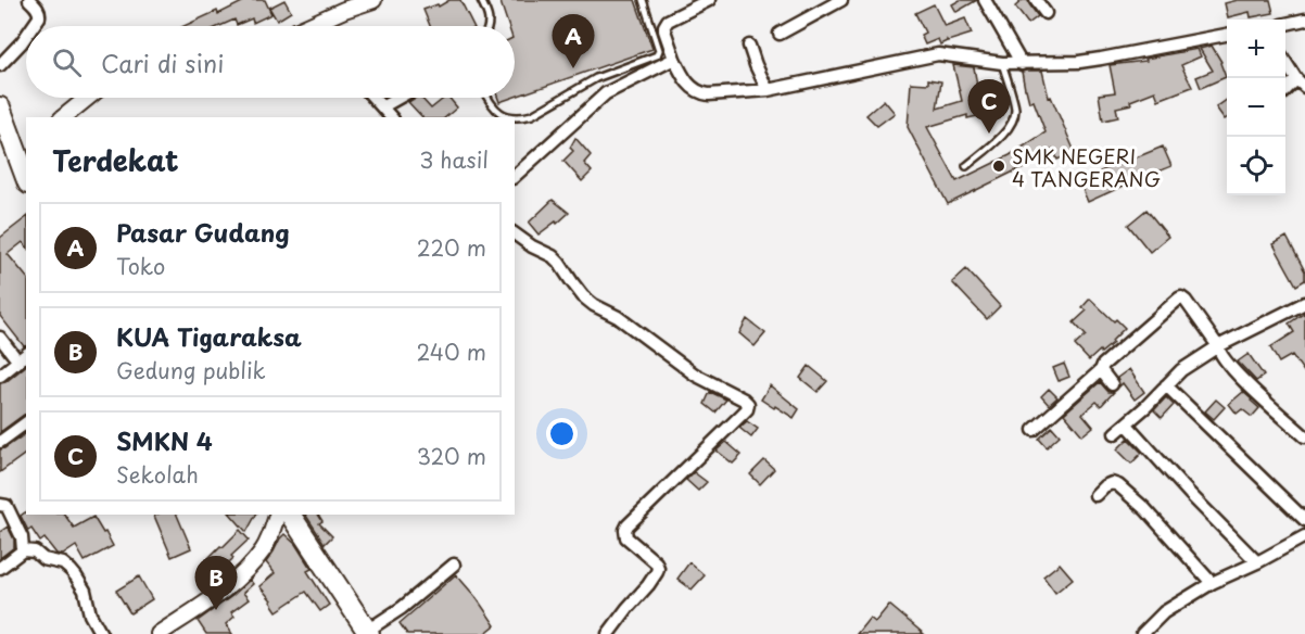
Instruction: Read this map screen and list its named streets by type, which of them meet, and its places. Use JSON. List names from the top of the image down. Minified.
{"places":["SMK NEGERI 4 TANGERANG"],"page":{"pins":["A","C","B"],"map_buttons":["+","−"],"search":"Cari di sini","heading":["Terdekat","3 hasil"],"list":[{"mark":"A","name":"Pasar Gudang","note":"Toko","value":"220 m"},{"mark":"B","name":"KUA Tigaraksa","note":"Gedung publik","value":"240 m"},{"mark":"C","name":"SMKN 4","note":"Sekolah","value":"320 m"}]}}
